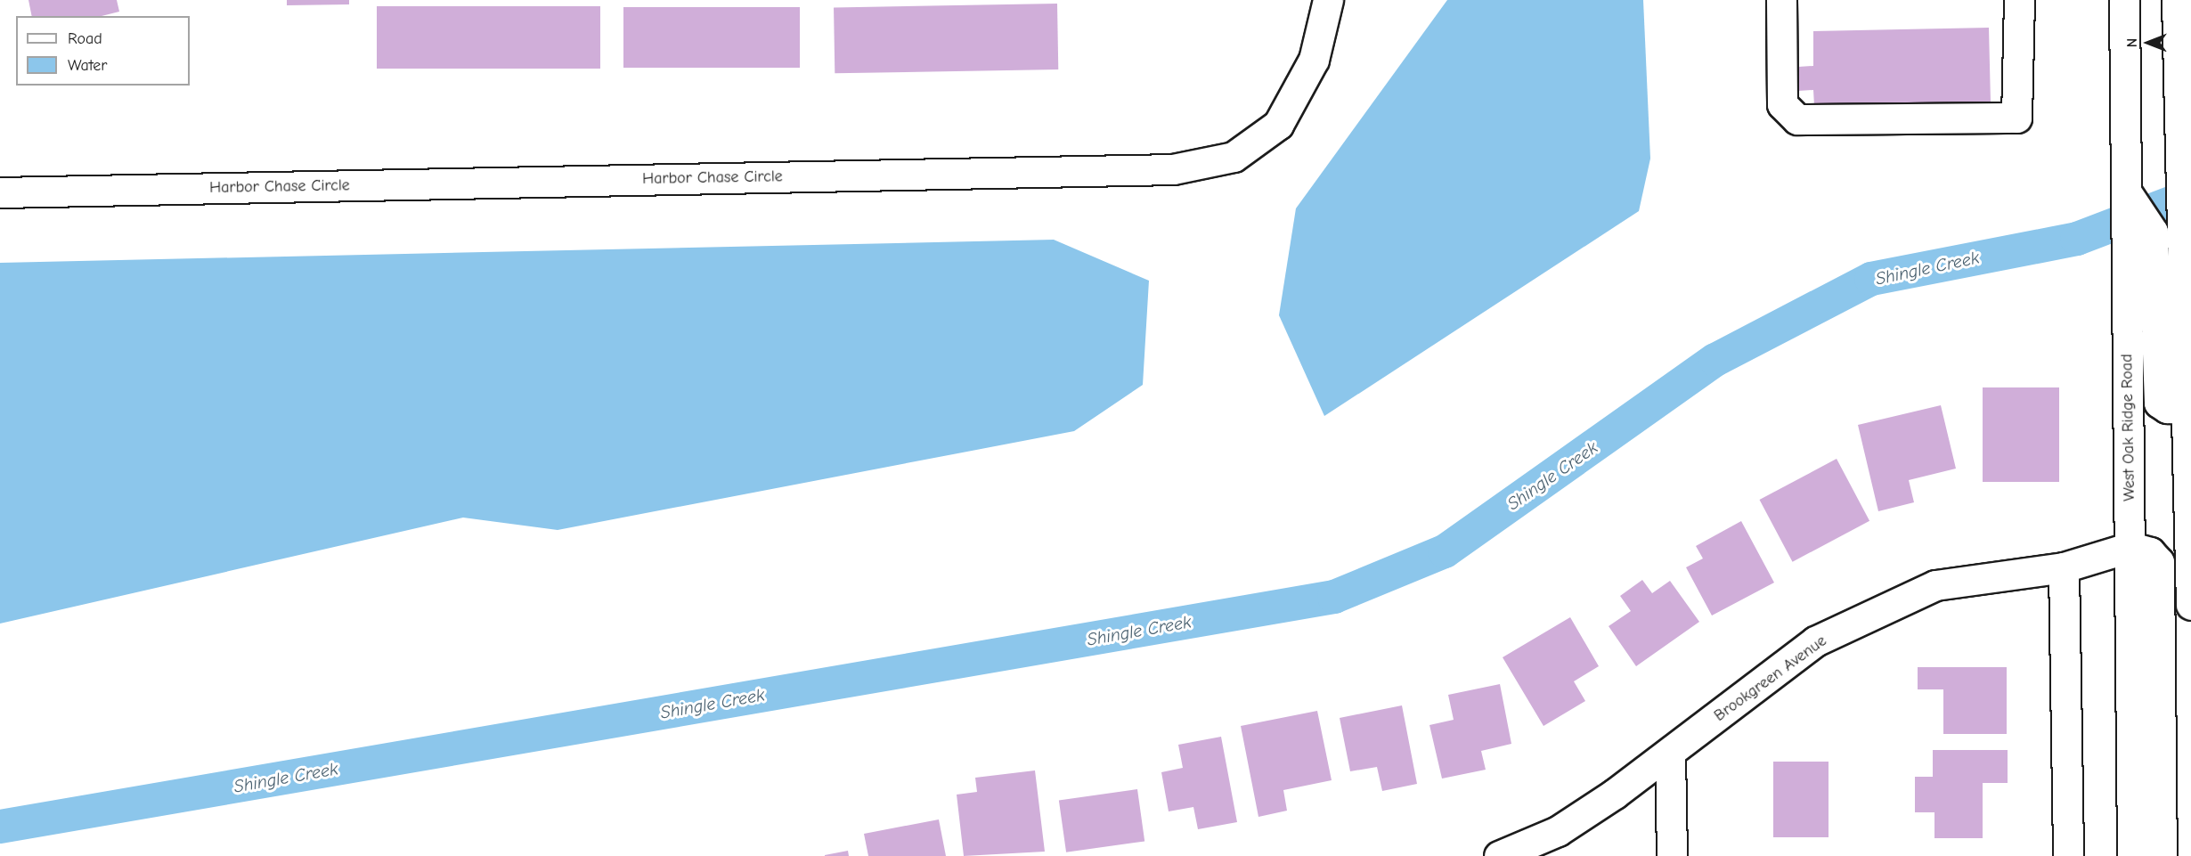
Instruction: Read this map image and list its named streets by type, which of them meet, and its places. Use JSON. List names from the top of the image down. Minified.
{"streets":{"street":["Harbor Chase Circle","West Oak Ridge Road","Brookgreen Avenue"]},"crossings":[["West Oak Ridge Road","Brookgreen Avenue"]],"water":["Shingle Creek"],"legend":["Road","Water"],"north":"left"}
